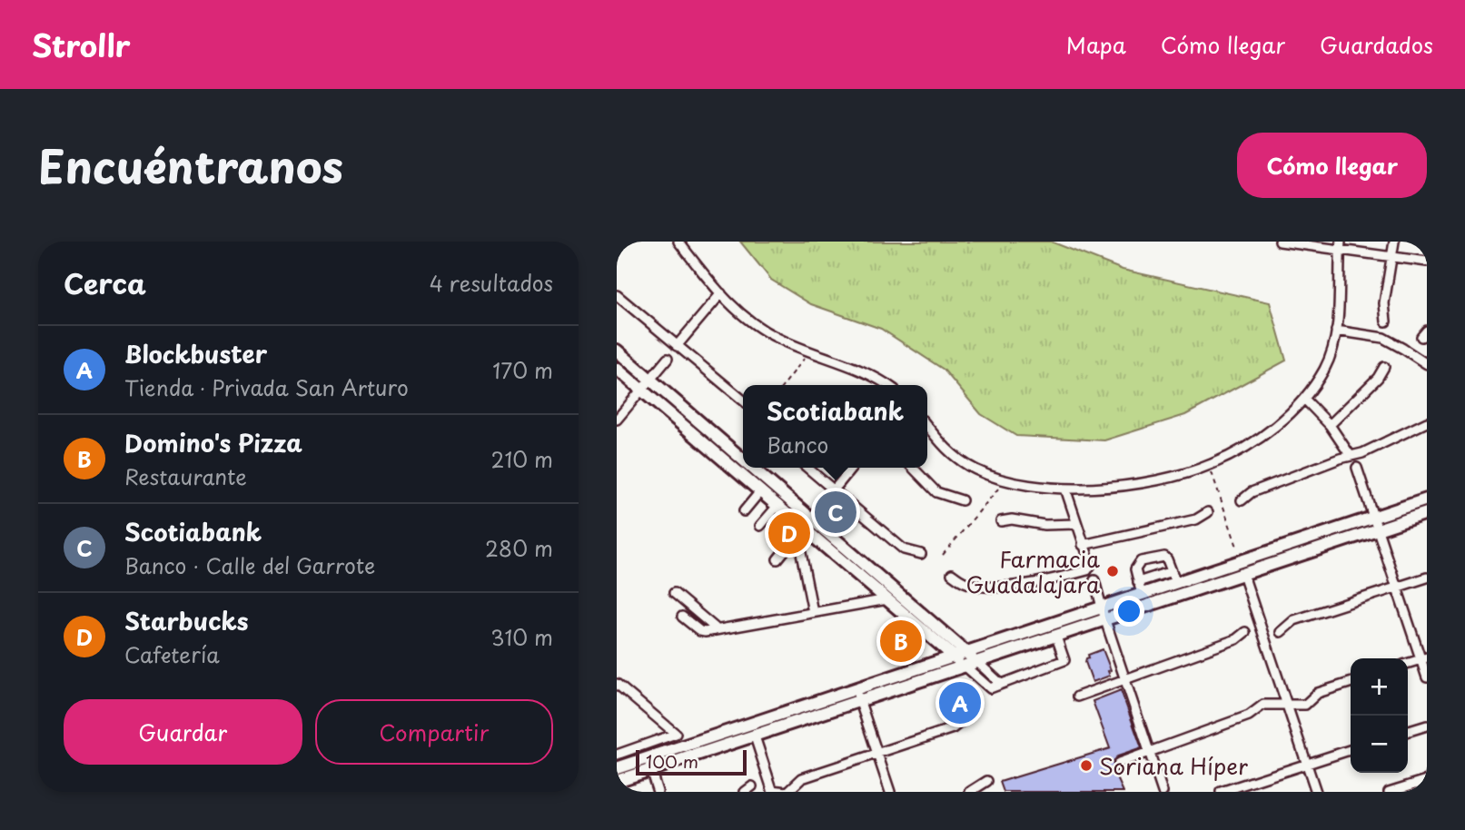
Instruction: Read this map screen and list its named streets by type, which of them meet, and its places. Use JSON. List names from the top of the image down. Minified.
{"places":["Farmacia Guadalajara","Soriana Híper"],"scale_bar":"100 m","page":{"header":"Strollr","nav":["Mapa","Cómo llegar","Guardados"],"title":"Encuéntranos","buttons":["Cómo llegar",["Guardar","Compartir"]],"heading":["Cerca","4 resultados"],"list":[{"mark":"A","name":"Blockbuster","note":"Tienda · Privada San Arturo","value":"170 m"},{"mark":"B","name":"Domino's Pizza","note":"Restaurante","value":"210 m"},{"mark":"C","name":"Scotiabank","note":"Banco · Calle del Garrote","value":"280 m"},{"mark":"D","name":"Starbucks","note":"Cafetería","value":"310 m"}],"popup":["Scotiabank","Banco"],"pins":["C","D","B","A"],"map_buttons":["+","−"],"scale":"100 m"}}
